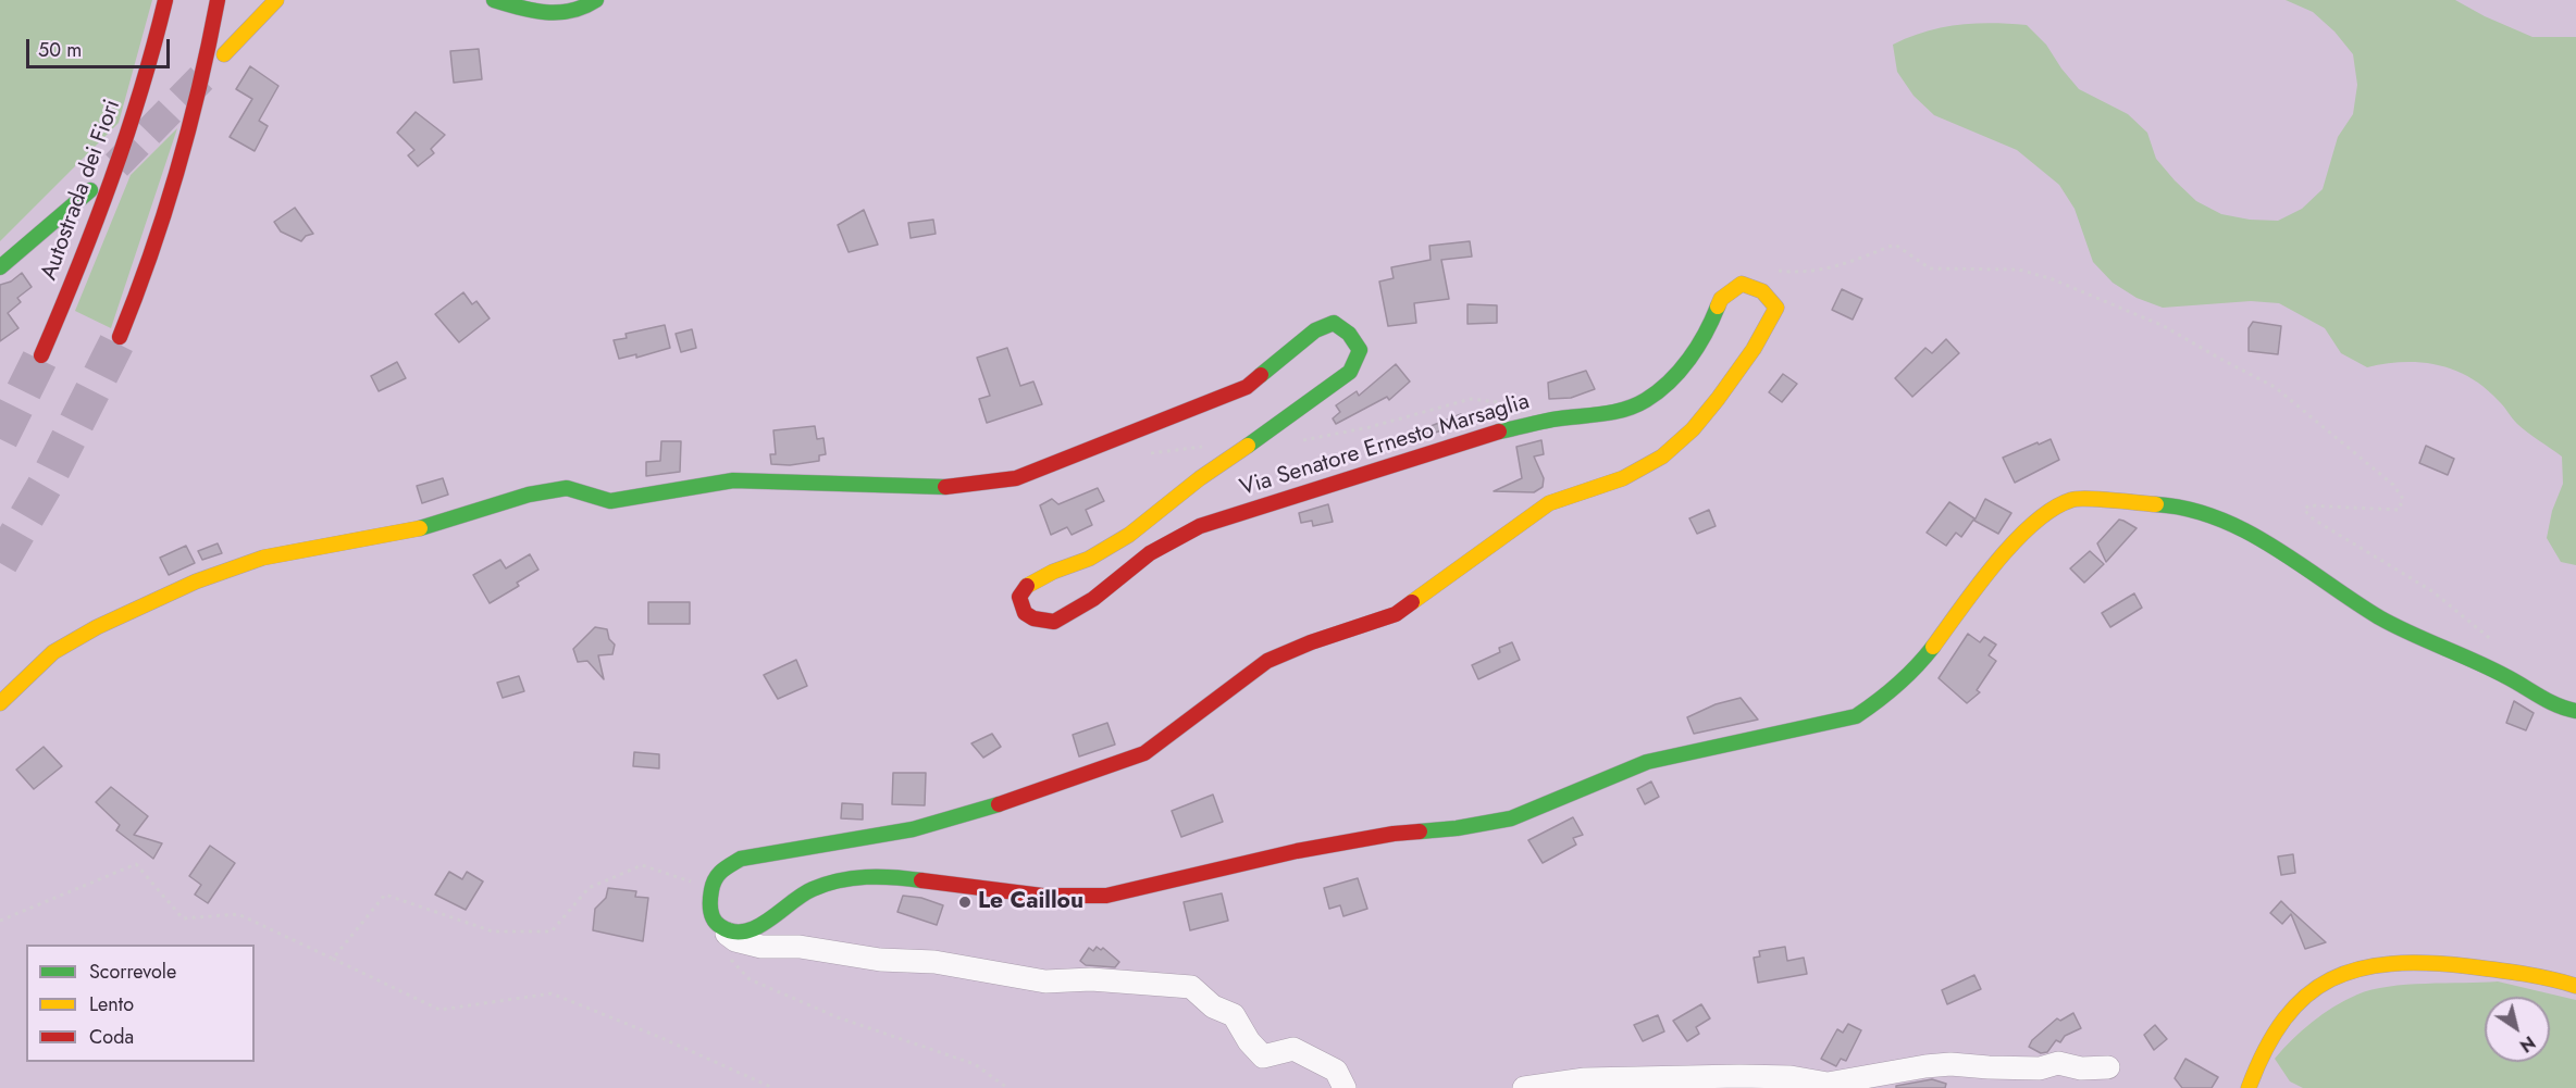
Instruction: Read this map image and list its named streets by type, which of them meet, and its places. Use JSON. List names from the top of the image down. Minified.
{"streets":{"main road":["Autostrada dei Fiori","Via Senatore Ernesto Marsaglia"]},"places":["Le Caillou"],"legend":["Scorrevole","Lento","Coda"],"scale_bar":"50 m","north":"bottom right"}
